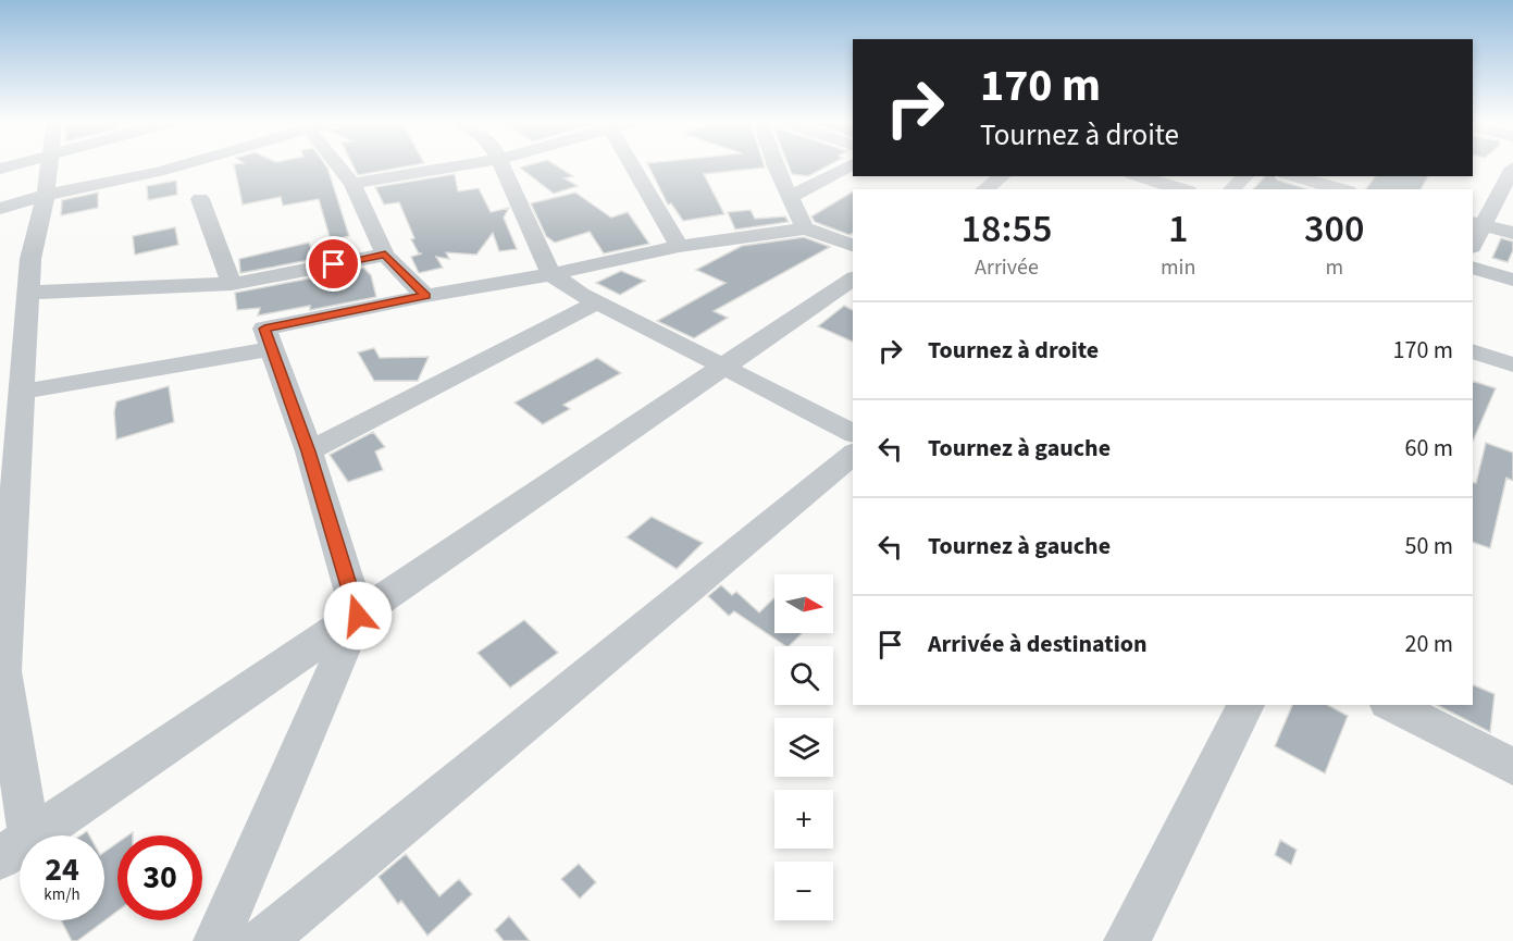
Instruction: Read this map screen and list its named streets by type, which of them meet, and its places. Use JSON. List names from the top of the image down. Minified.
{"north":"right","page":{"turn":["170 m","Tournez à droite"],"eta":["18:55","Arrivée","1","min","300","m"],"list":[{"name":"Tournez à droite","value":"170 m"},{"name":"Tournez à gauche","value":"60 m"},{"name":"Tournez à gauche","value":"50 m"},{"name":"Arrivée à destination","value":"20 m"}],"map_buttons":["+","−"],"speed":"24 km/h","limit":"30"}}
